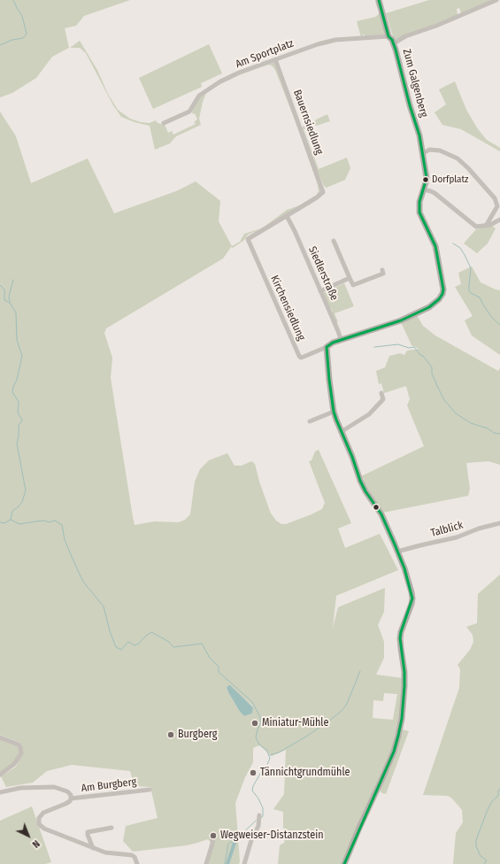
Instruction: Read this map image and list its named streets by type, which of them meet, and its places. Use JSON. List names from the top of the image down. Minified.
{"streets":{"street":["Am Sportplatz","Zum Galgenberg","Bauernsiedlung","Siedlerstraße","Kirchensiedlung","Talblick","Am Burgberg"]},"crossings":[["Am Sportplatz","Zum Galgenberg"],["Am Sportplatz","Bauernsiedlung"],["Bauernsiedlung","Siedlerstraße"],["Bauernsiedlung","Kirchensiedlung"],["Siedlerstraße","Kirchensiedlung"]],"places":["Dorfplatz","Miniatur-Mühle","Burgberg","Tännichtgrundmühle","Wegweiser-Distanzstein"],"north":"bottom right"}
